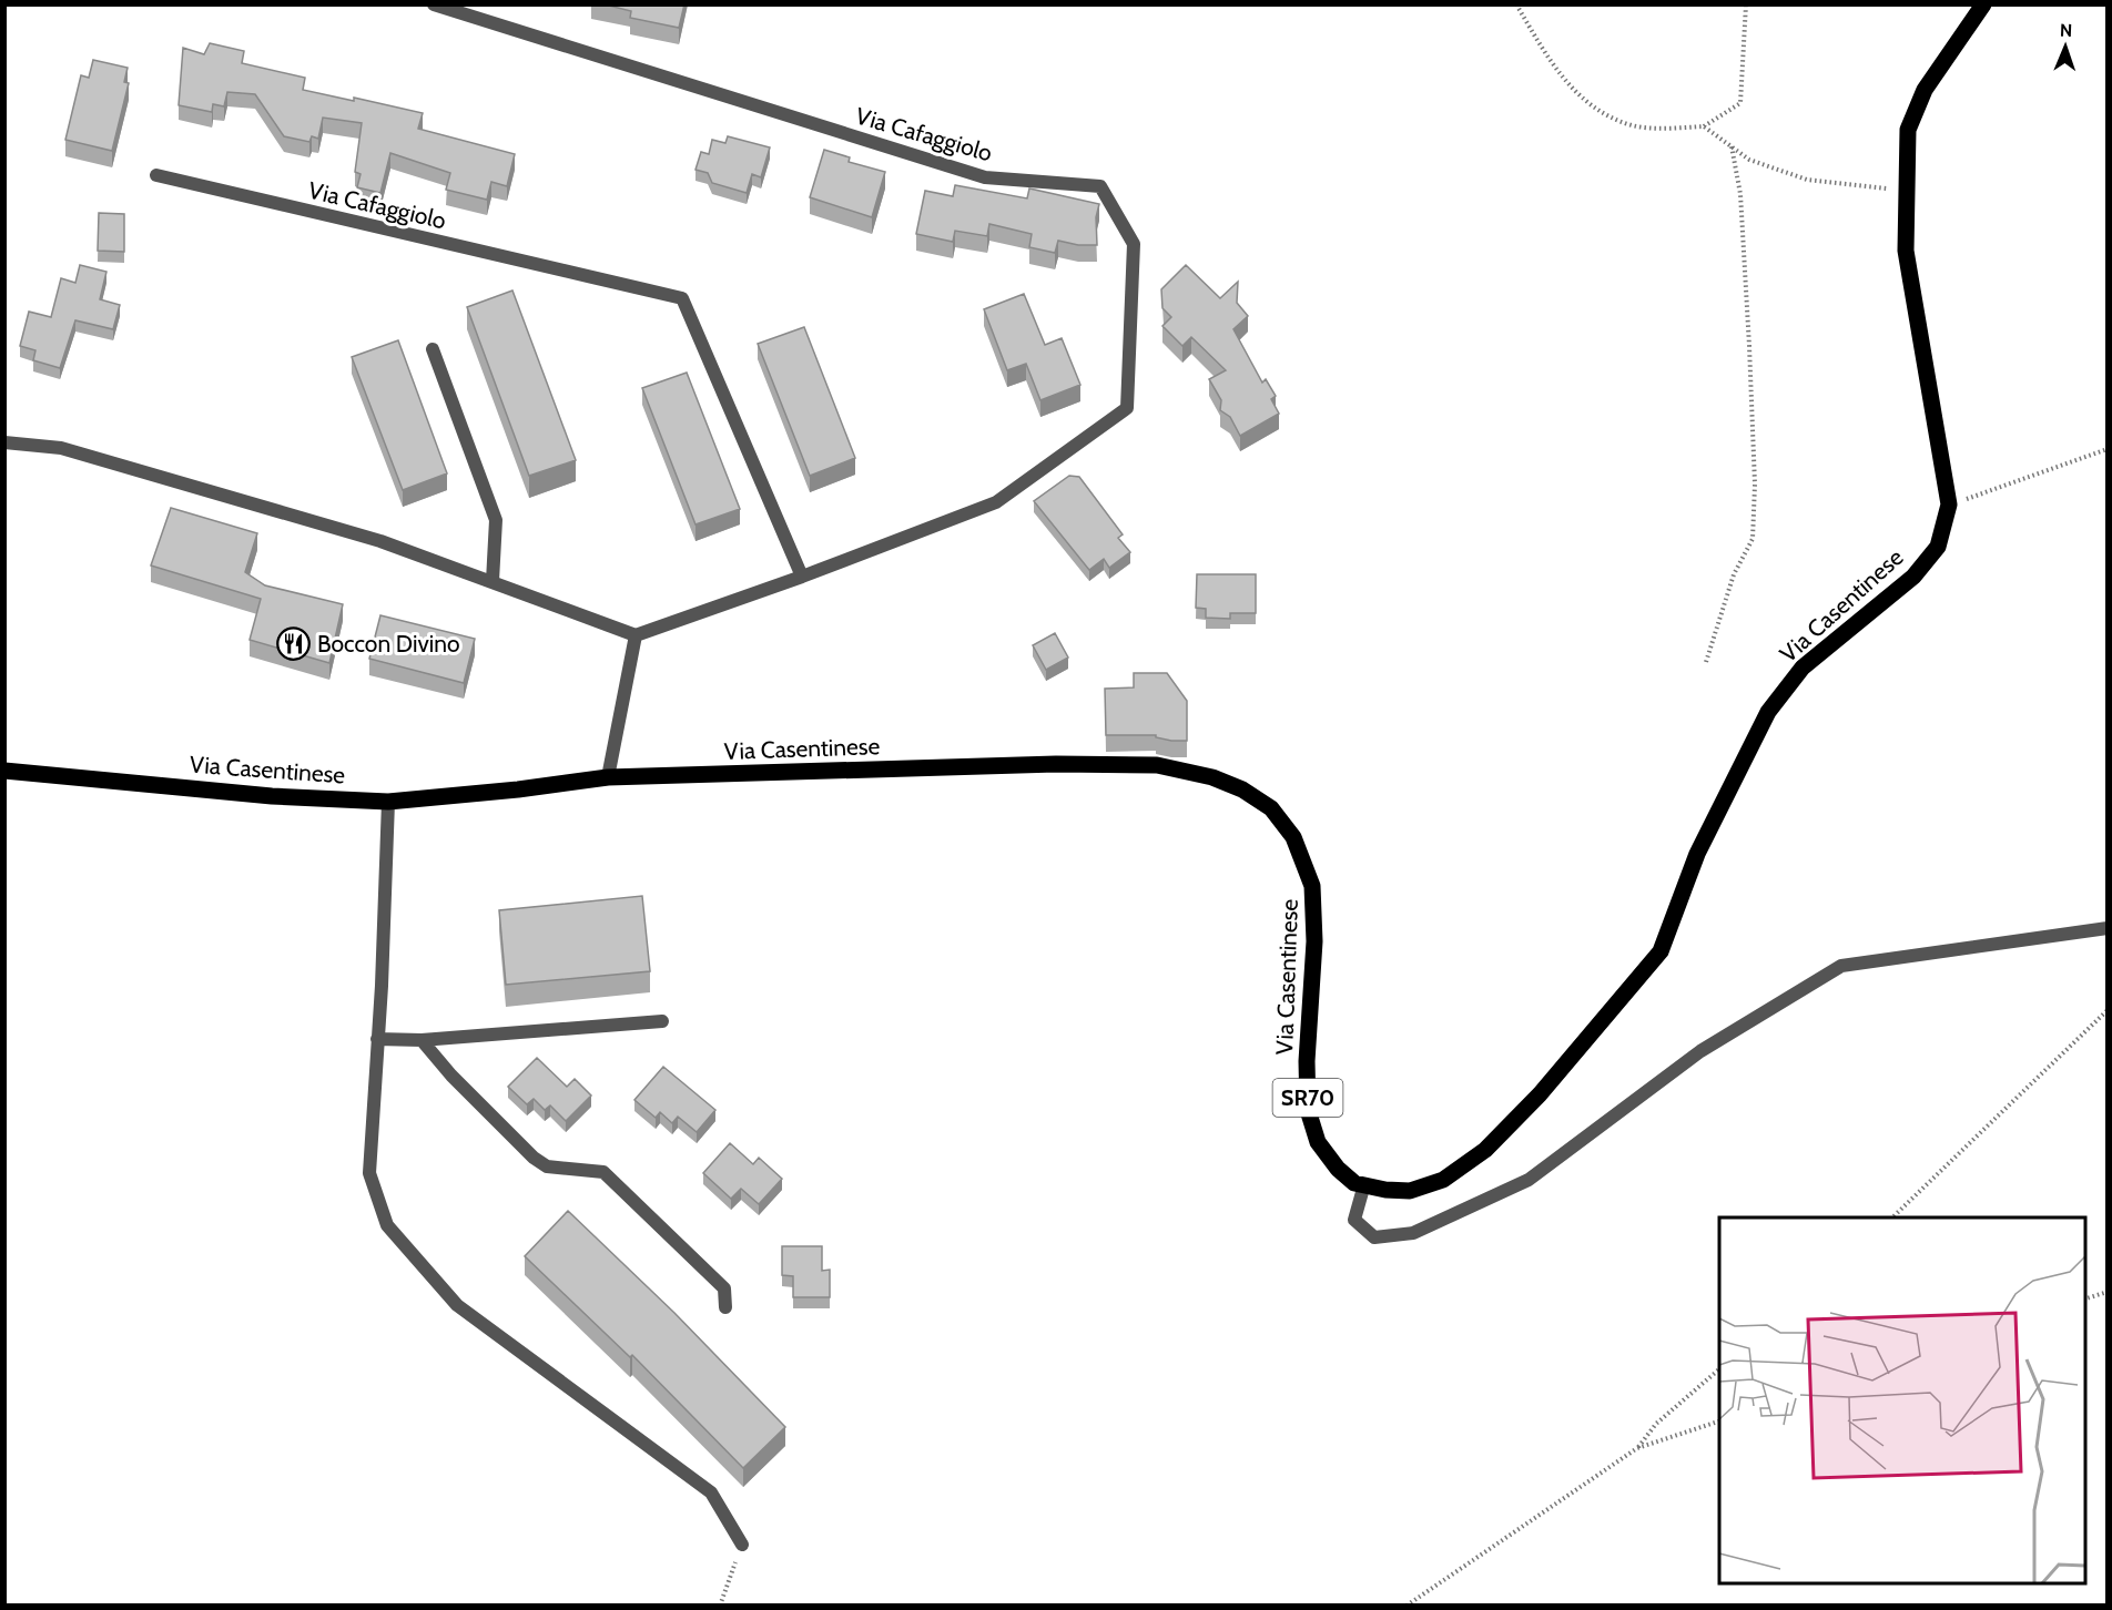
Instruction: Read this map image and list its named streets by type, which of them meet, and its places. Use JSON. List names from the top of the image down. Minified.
{"streets":{"main road":["Via Casentinese","SR70"],"street":["Via Cafaggiolo"]},"places":{"restaurant":["Boccon Divino"]},"north":"top"}
